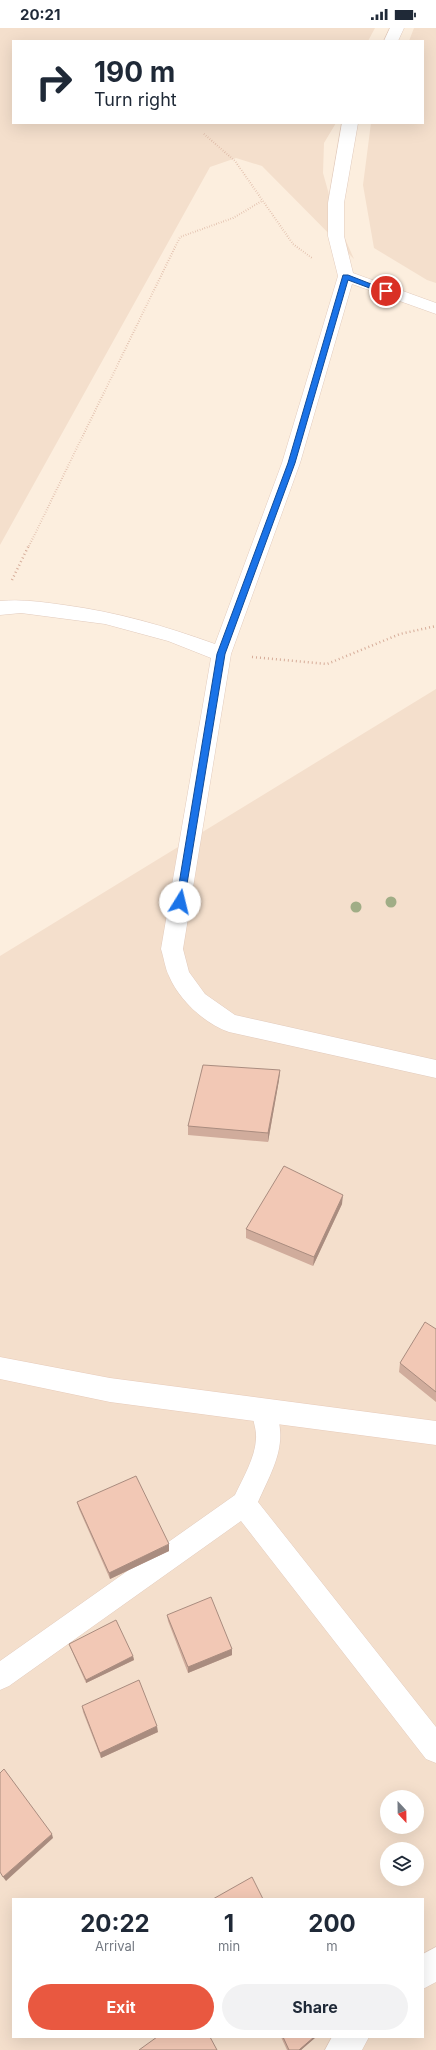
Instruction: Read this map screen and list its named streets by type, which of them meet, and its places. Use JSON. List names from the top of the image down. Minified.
{"north":"bottom","page":{"status":"20:21","turn":["190 m","Turn right"],"eta":["20:22","Arrival","1","min","200","m"],"buttons":["Exit","Share"]}}
